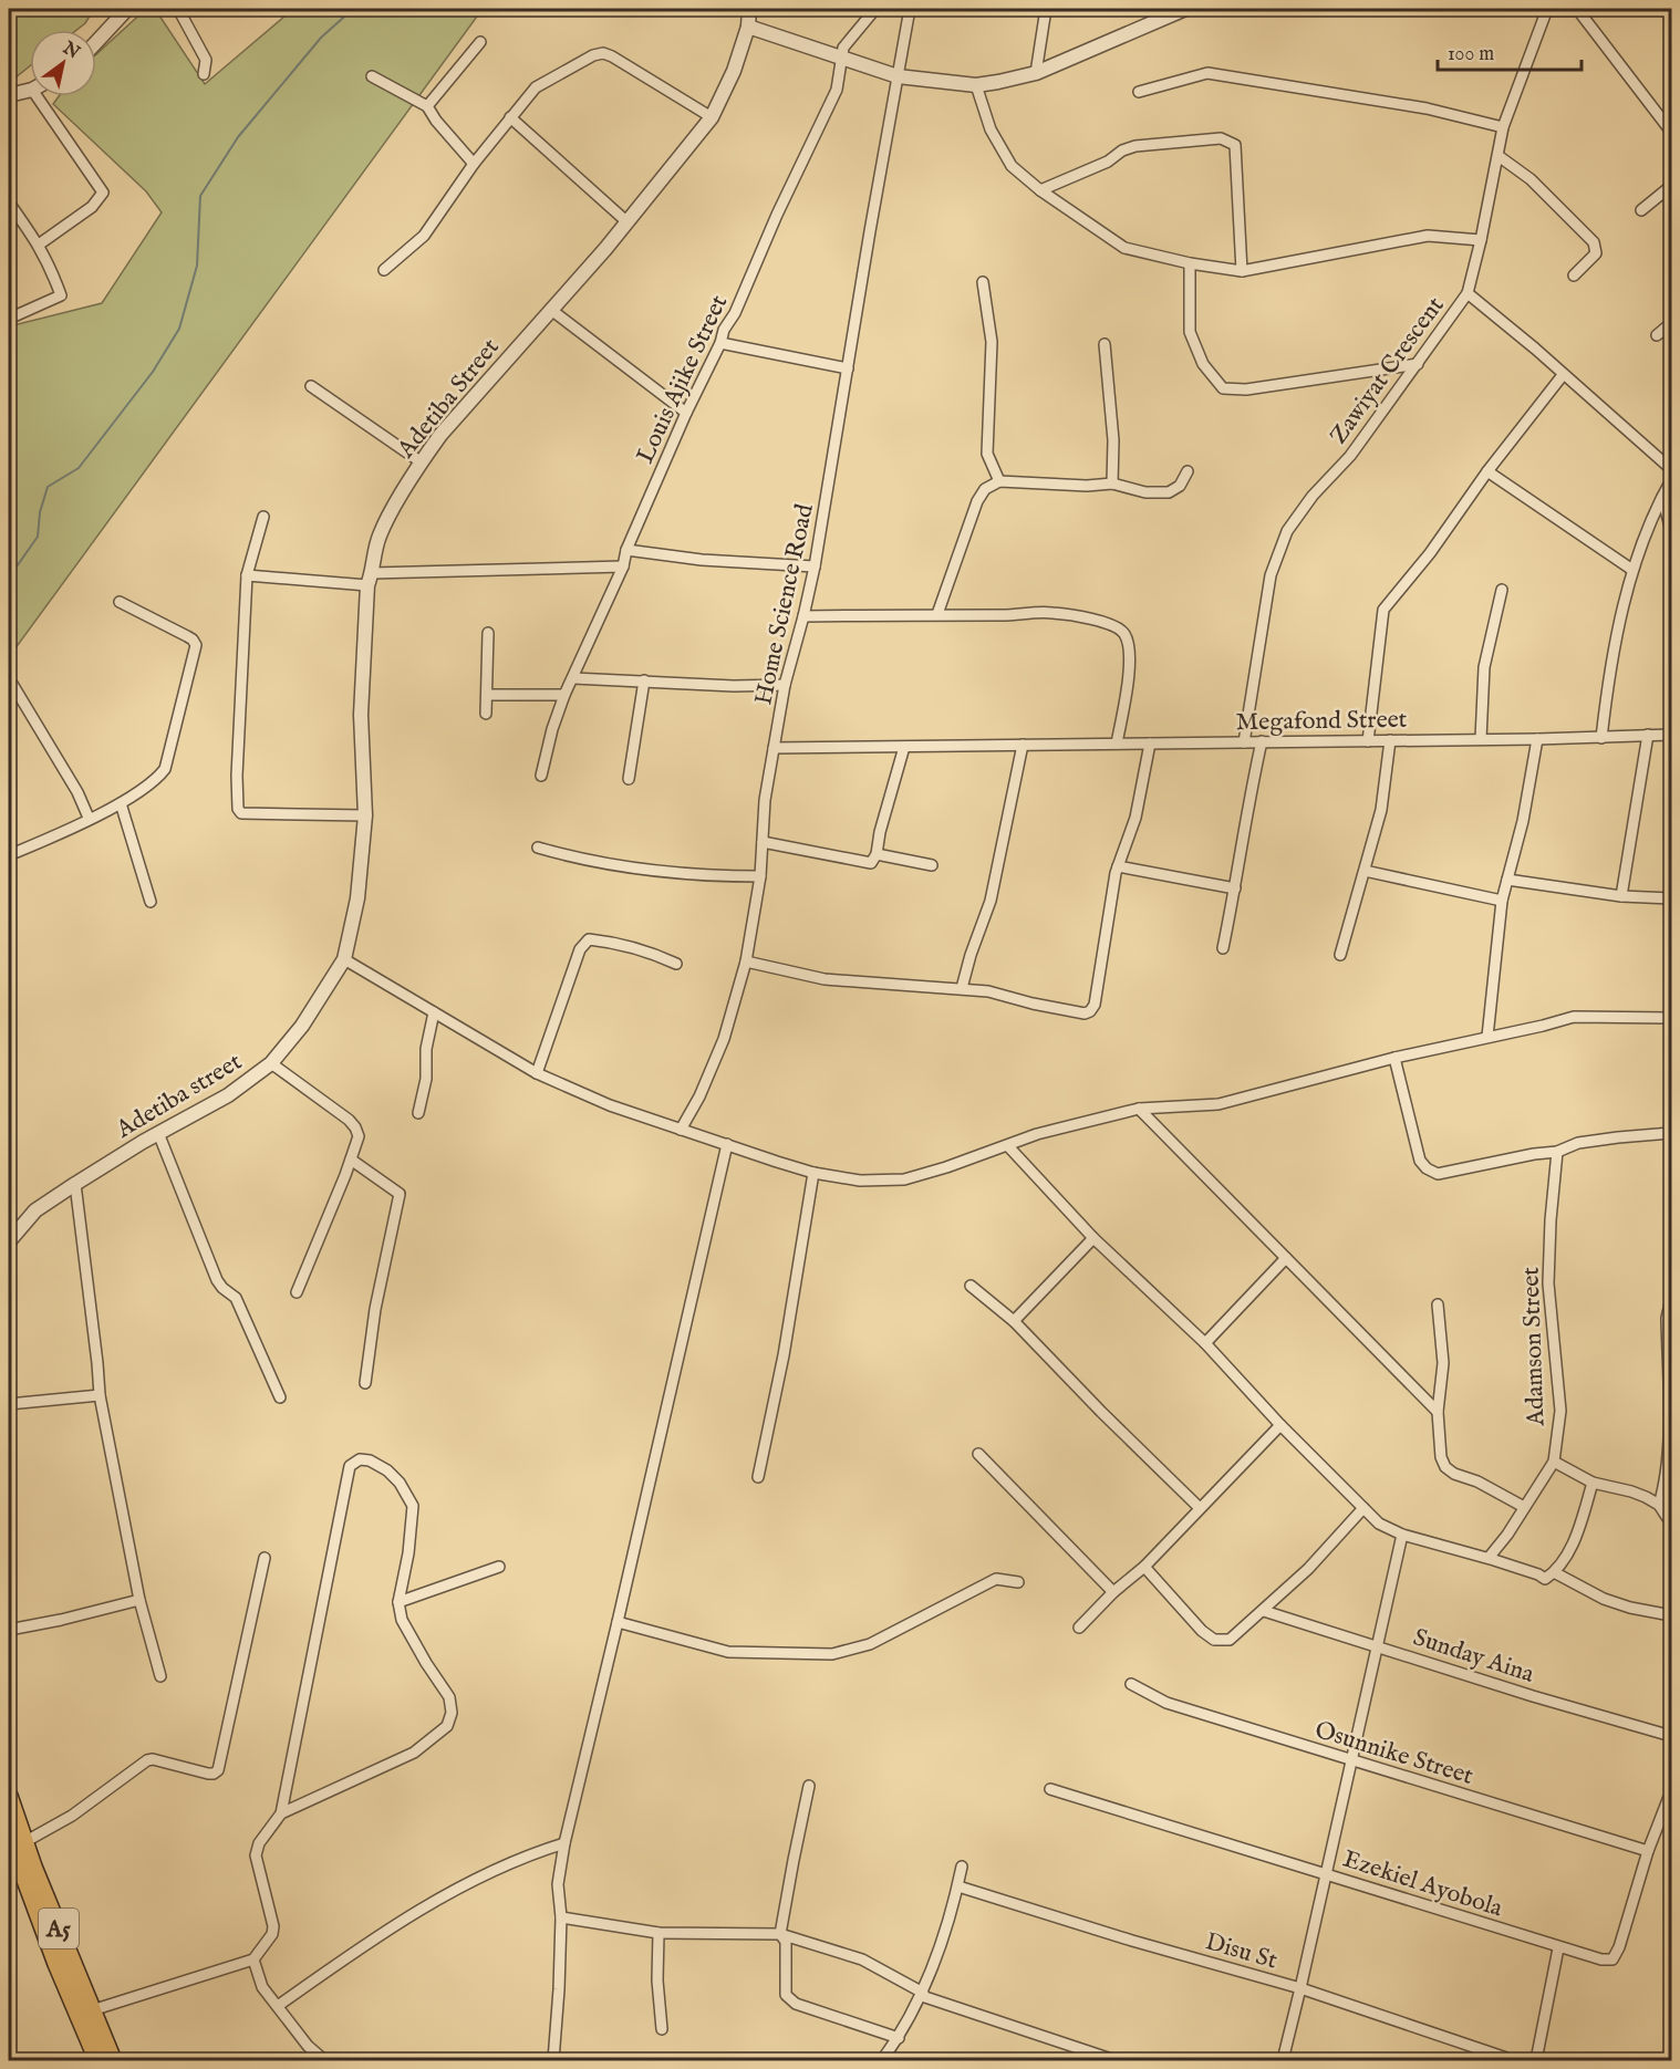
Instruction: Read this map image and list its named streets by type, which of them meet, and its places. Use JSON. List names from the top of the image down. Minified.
{"streets":{"highway":["A5"],"street":["Zawiyat Crescent","Louis Ajike Street","Adetiba Street","Home Science Road","Megafond Street","Adetiba street","Adamson Street","Sunday Aina","Osunnike Street","Ezekiel Ayobola","Disu St"]},"crossings":[["Zawiyat Crescent","Megafond Street"],["Adetiba Street","Adetiba street"],["Home Science Road","Megafond Street"],["Osunnike Street","Ezekiel Ayobola"]],"scale_bar":"100 m","north":"top right"}
